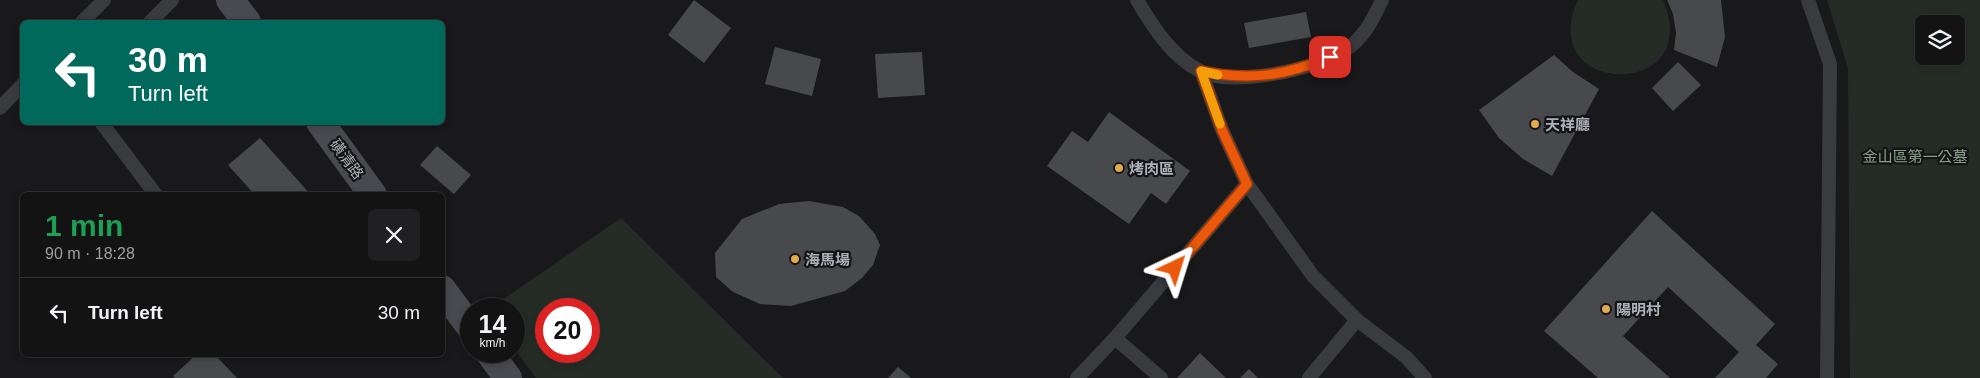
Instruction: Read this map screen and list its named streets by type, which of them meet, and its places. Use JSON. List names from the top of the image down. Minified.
{"streets":{"street":["磺清路"]},"parks":["金山區第一公墓"],"places":["天祥廳","烤肉區","海馬場","陽明村"],"page":{"turn":["30 m","Turn left"],"heading":["1 min","90 m · 18:28"],"list":[{"name":"Turn left","value":"30 m"}],"speed":"14 km/h","limit":"20"}}
